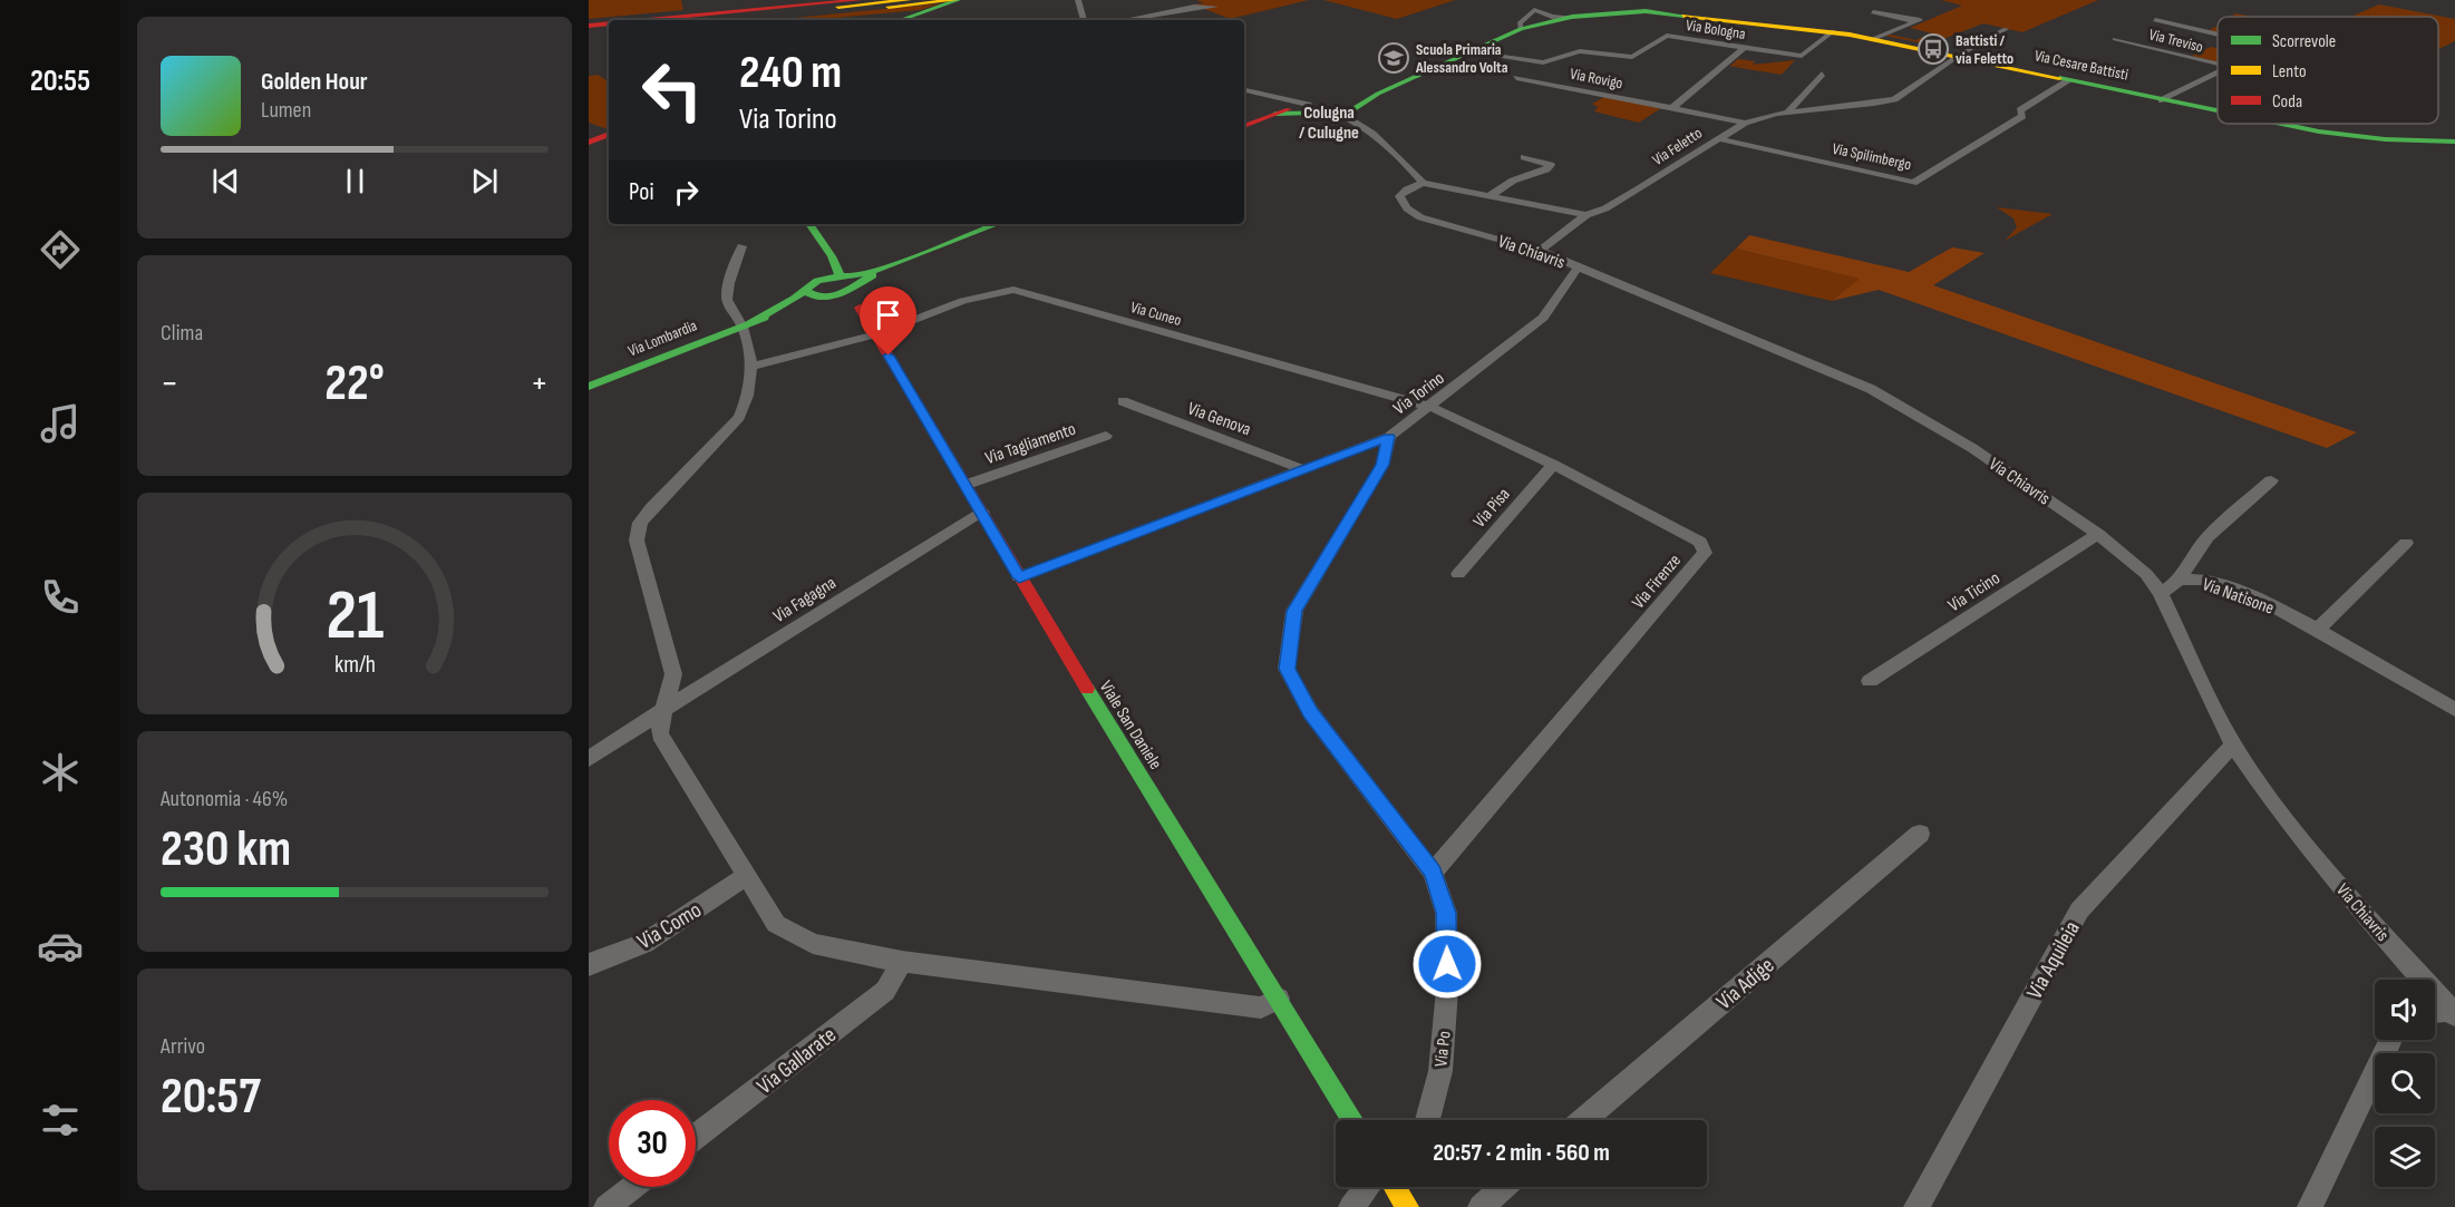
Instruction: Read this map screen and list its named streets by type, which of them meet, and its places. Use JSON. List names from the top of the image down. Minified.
{"streets":{"main road":["Via Cesare Battisti","Via Lombardia","Viale San Daniele"],"street":["Via Bologna","Via Treviso","Via Rovigo","Via Feletto","Via Spilimbergo","Via Chiavris","Via Cuneo","Via Torino","Via Genova","Via Tagliamento","Via Pisa","Via Firenze","Via Ticino","Via Natisone","Via Fagagna","Via Como","Via Aquileia","Via Adige","Via Po","Via Gallarate"]},"crossings":[["Via Bologna","Via Cesare Battisti"],["Via Treviso","Via Cesare Battisti"],["Via Cesare Battisti","Via Feletto"],["Via Cesare Battisti","Via Spilimbergo"],["Via Rovigo","Via Feletto"],["Via Feletto","Via Spilimbergo"],["Via Feletto","Via Chiavris"],["Via Chiavris","Via Torino"],["Via Chiavris","Via Ticino"],["Via Chiavris","Via Natisone"],["Via Chiavris","Via Aquileia"],["Via Cuneo","Via Torino"],["Via Cuneo","Via Firenze"],["Via Cuneo","Viale San Daniele"],["Via Lombardia","Viale San Daniele"],["Via Torino","Via Genova"],["Via Torino","Via Firenze"],["Via Torino","Viale San Daniele"],["Via Torino","Via Po"],["Via Tagliamento","Viale San Daniele"],["Via Pisa","Via Firenze"],["Via Firenze","Via Po"],["Via Fagagna","Viale San Daniele"]],"districts":["Colugna / Culugne"],"places":{"bus stop":["Battisti / via Feletto"],"school or university":["Scuola Primaria Alessandro Volta"]},"legend":["Scorrevole","Lento","Coda"],"page":{"tabs":"20:55","turn":["240 m","Via Torino"],"song":["Golden Hour","Lumen"],"then":"Poi","tile":["Clima",["Autonomia · 46%","230 km"],["Arrivo","20:57"]],"heat":["−","22°","+"],"limit":"30","trip":"20:57 · 2 min · 560 m","gauge":["21","km/h"]}}
